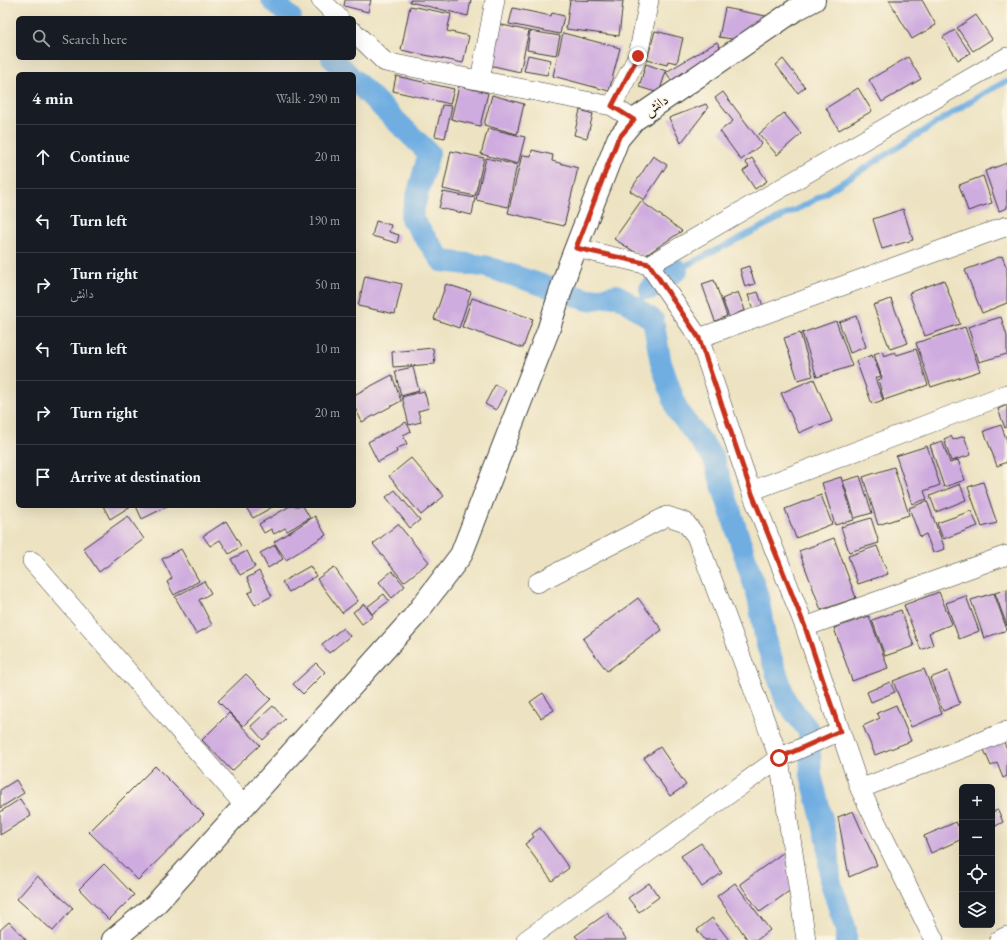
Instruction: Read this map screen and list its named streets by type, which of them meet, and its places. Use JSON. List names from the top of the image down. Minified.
{"streets":{"main road":["دانش"]},"page":{"search":"Search here","heading":["4 min","Walk · 290 m"],"list":[["Continue","20 m"],["Turn left","190 m"],["Turn right","دانش","50 m"],["Turn left","10 m"],["Turn right","20 m"],"Arrive at destination"],"map_buttons":["+","−"]}}
